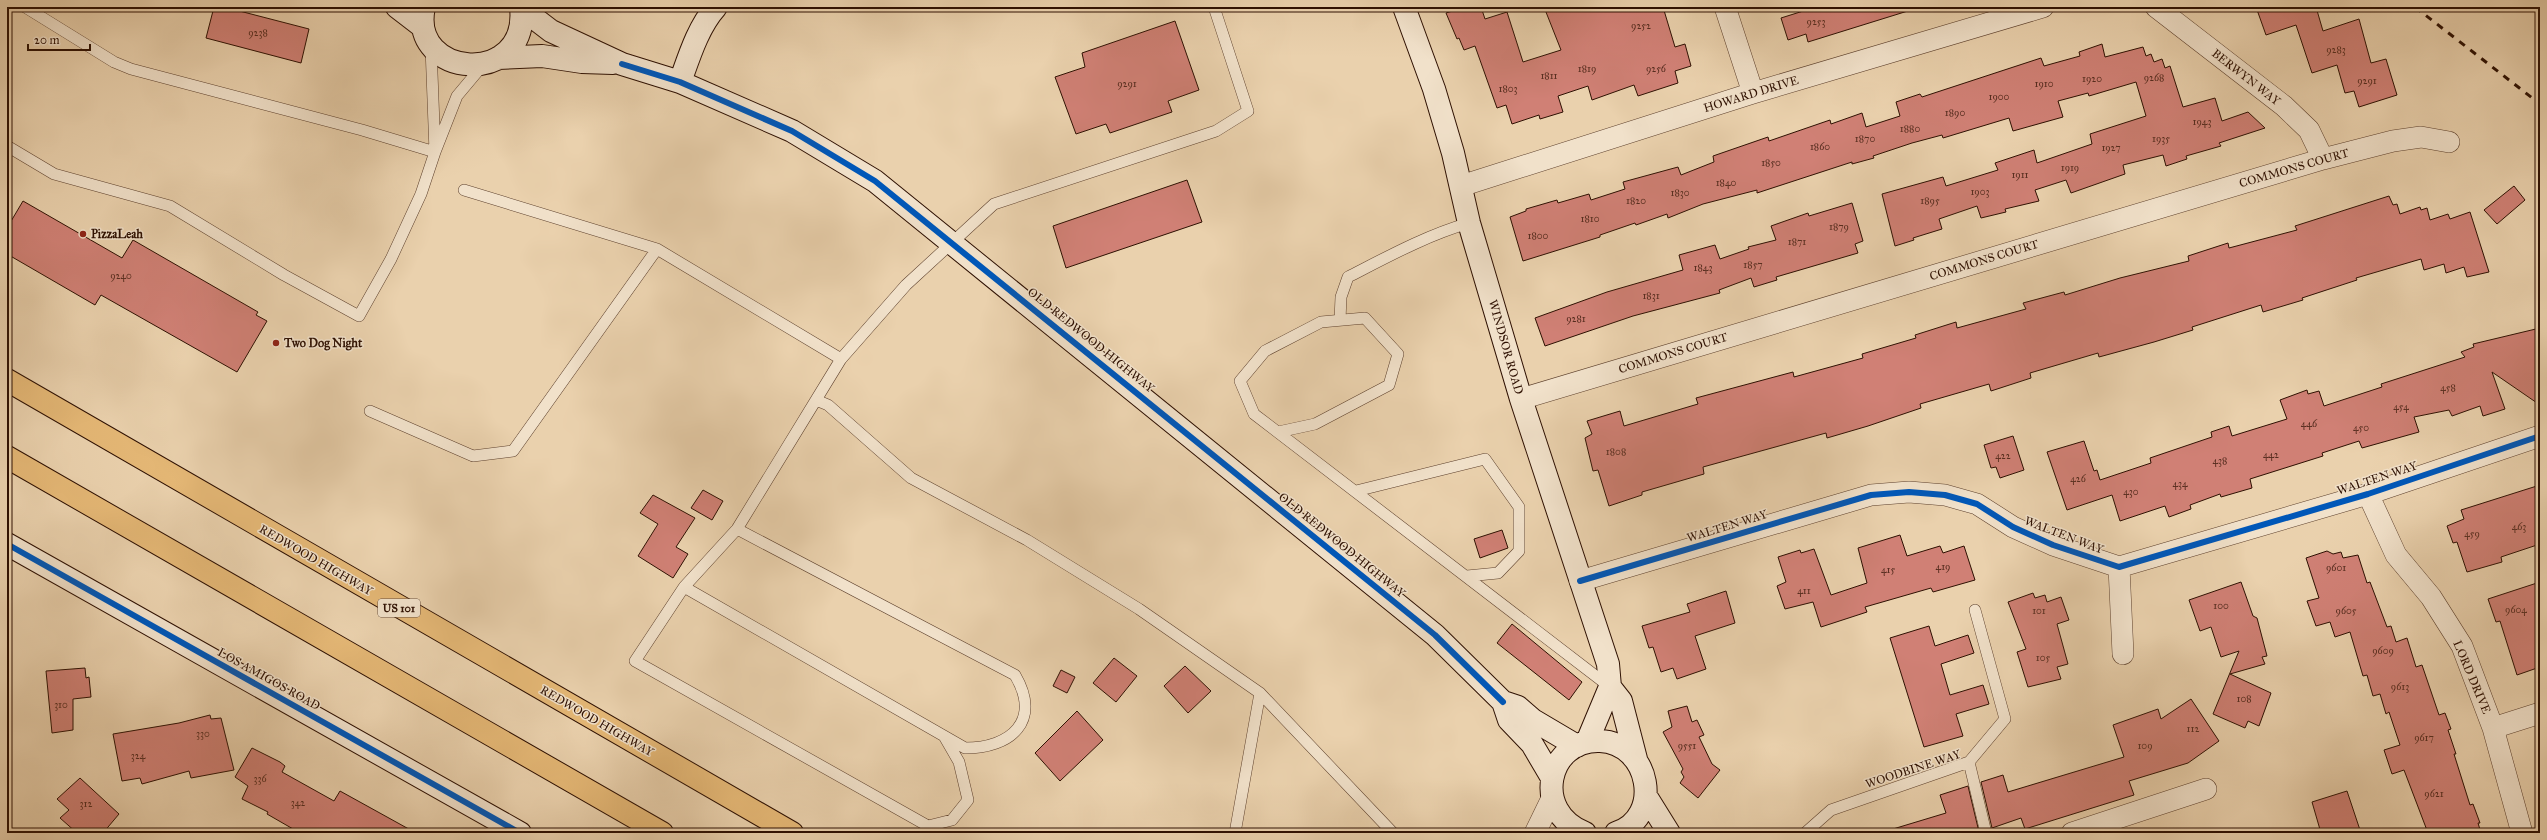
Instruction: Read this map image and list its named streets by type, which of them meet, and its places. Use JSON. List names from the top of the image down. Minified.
{"streets":{"highway":["REDWOOD HIGHWAY","US 101"],"main road":["OLD REDWOOD HIGHWAY","WINDSOR ROAD","LOS AMIGOS ROAD"],"street":["BERWYN WAY","HOWARD DRIVE","COMMONS COURT","WALTEN WAY","LORD DRIVE"],"lane":["WOODBINE WAY"]},"crossings":[["BERWYN WAY","COMMONS COURT"],["HOWARD DRIVE","WINDSOR ROAD"],["COMMONS COURT","WINDSOR ROAD"],["OLD REDWOOD HIGHWAY","WINDSOR ROAD"],["WINDSOR ROAD","WALTEN WAY"],["WALTEN WAY","LORD DRIVE"]],"places":["PizzaLeah","Two Dog Night"],"house_numbers":["9253","9252","9238","9283","1819","9256","1811","9268","1920","9291","9291","1910","1803","1900","1890","1943","1880","1870","1935","1860","1927","1850","1919","1911","1840","1903","1830","1820","1895","1810","1879","1800","1871","1857","1843","9240","1831","9281","458","454","446","450","1808","442","422","438","426","434","430","463","459","419","9601","415","411","100","9604","101","9605","9609","105","9613","108","310","112","330","9617","9551","109","324","336","9621","342","312"],"scale_bar":"20 m"}
